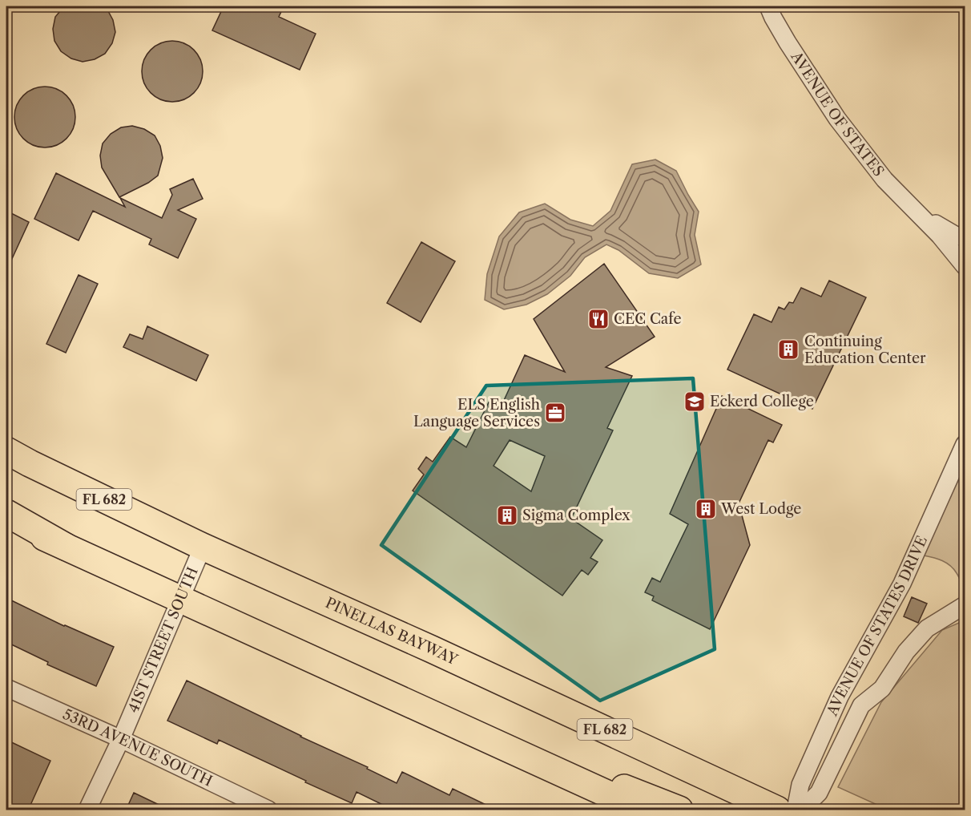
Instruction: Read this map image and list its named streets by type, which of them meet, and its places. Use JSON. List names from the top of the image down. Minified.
{"streets":{"main road":["FL 682","PINELLAS BAYWAY"],"street":["AVENUE OF STATES","AVENUE OF STATES DRIVE","41ST STREET SOUTH","53RD AVENUE SOUTH"]},"crossings":[["PINELLAS BAYWAY","41ST STREET SOUTH"],["41ST STREET SOUTH","53RD AVENUE SOUTH"]],"places":{"restaurant":["CEC Cafe"],"building":["Continuing Education Center","West Lodge","Sigma Complex"],"school or university":["Eckerd College"],"office":["ELS English Language Services"]}}
